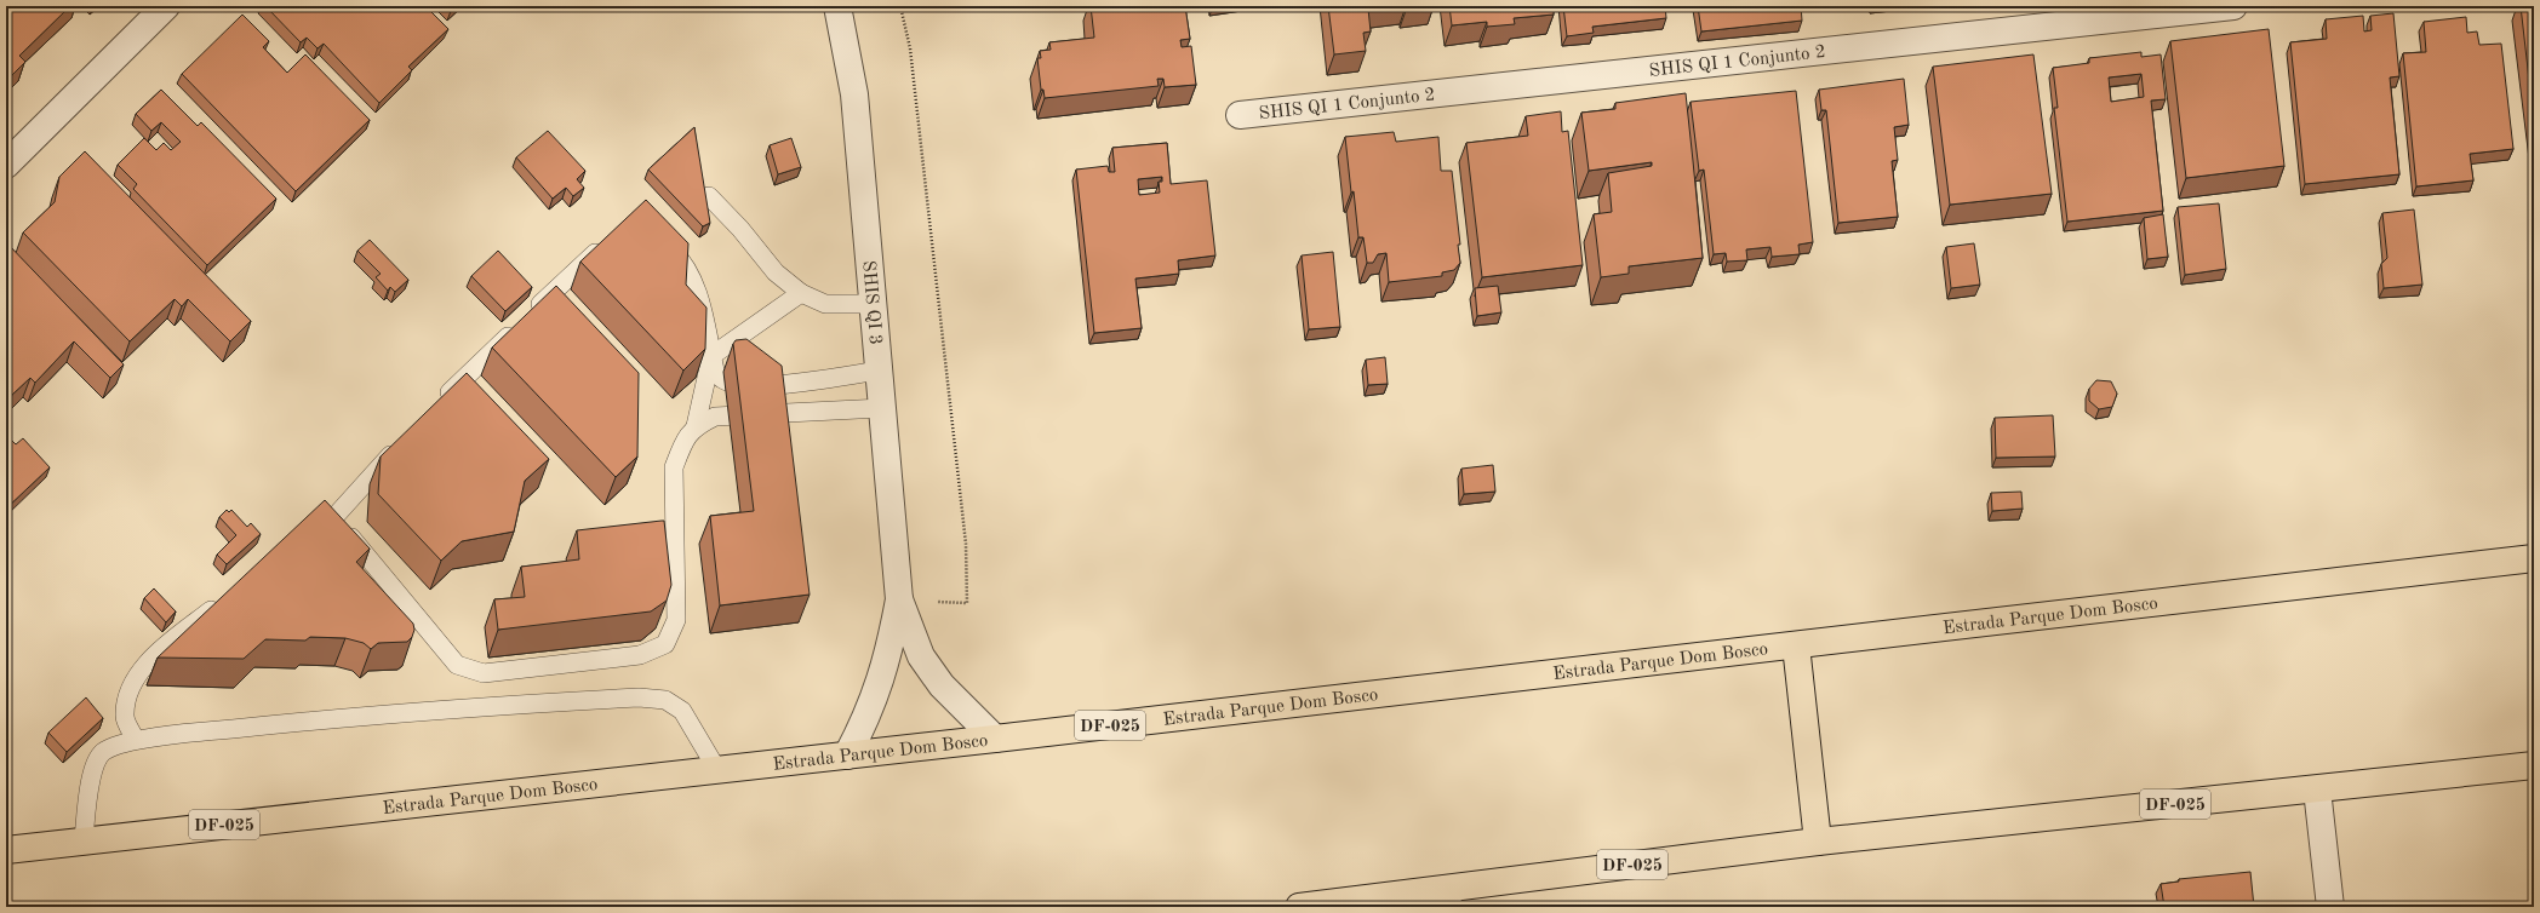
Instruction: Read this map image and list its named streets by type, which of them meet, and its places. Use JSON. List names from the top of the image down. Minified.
{"streets":{"main road":["Estrada Parque Dom Bosco","DF-025"],"street":["SHIS QI 1 Conjunto 2","SHIS QI 3"]},"crossings":[["SHIS QI 3","Estrada Parque Dom Bosco"]]}
